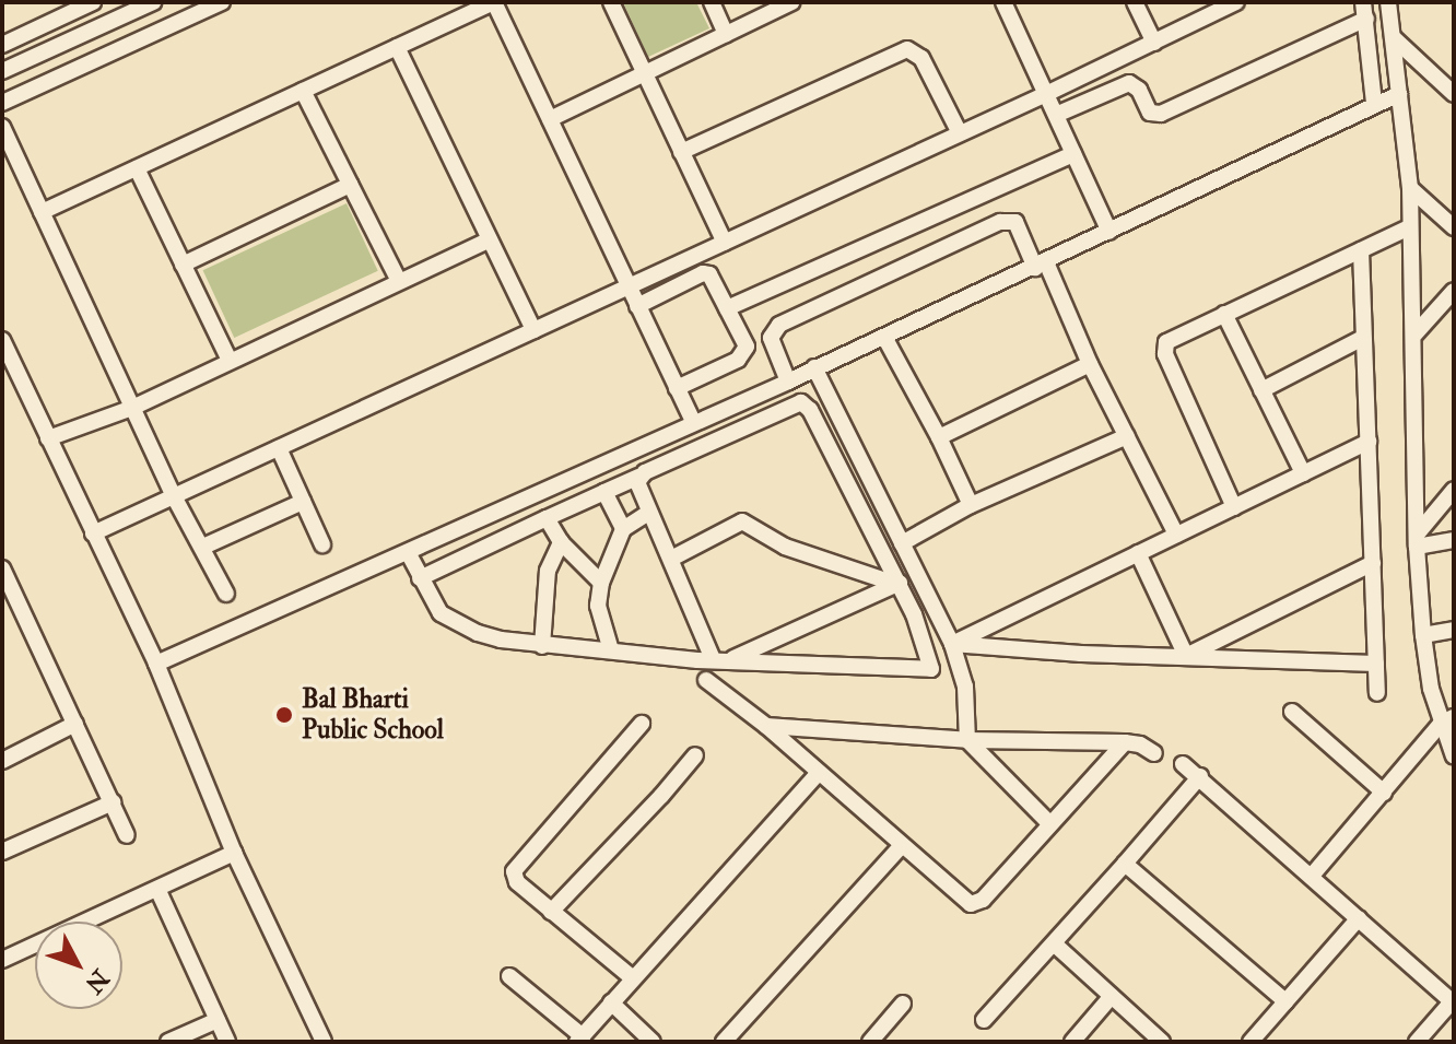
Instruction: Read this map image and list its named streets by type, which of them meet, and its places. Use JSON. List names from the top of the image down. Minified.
{"places":["Bal Bharti Public School"],"north":"bottom right"}
